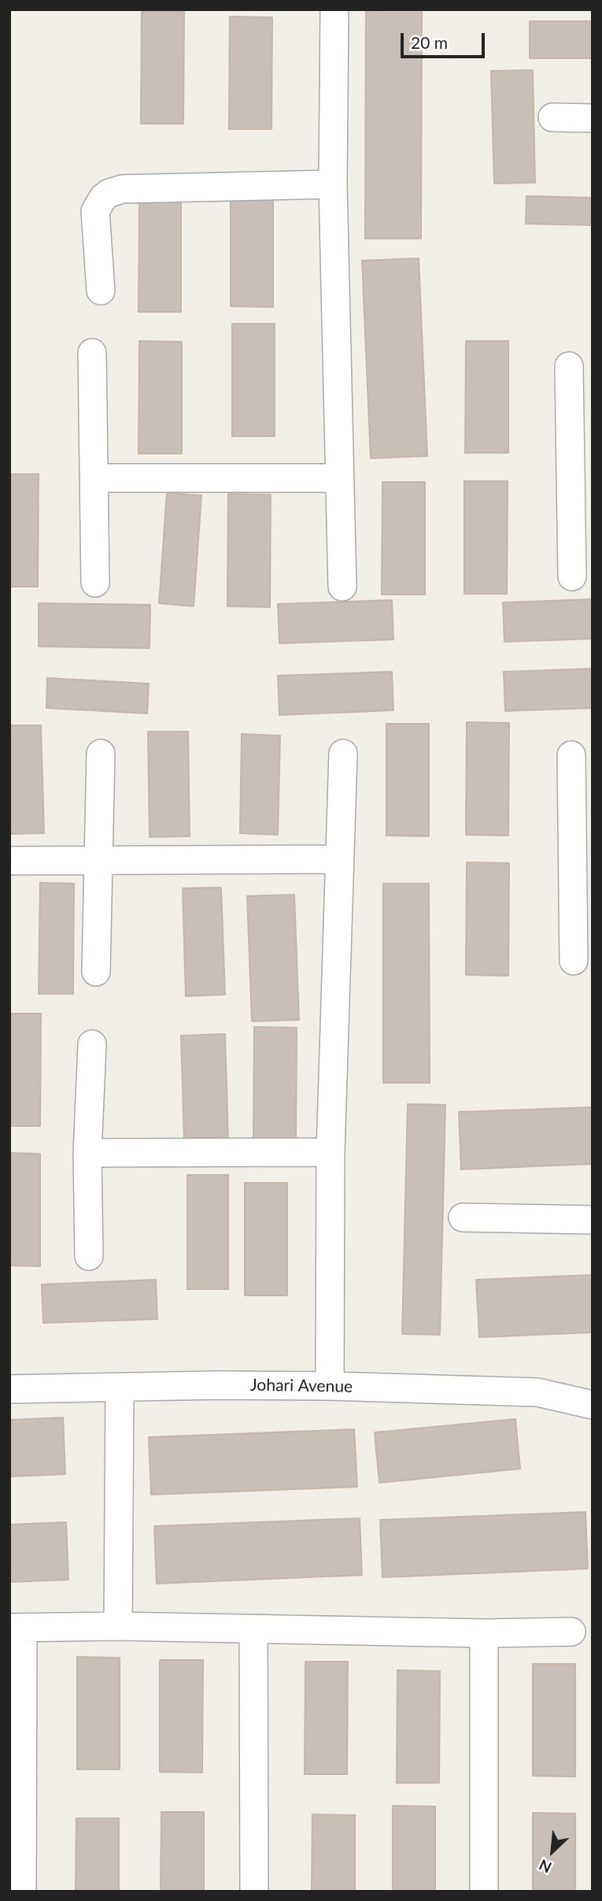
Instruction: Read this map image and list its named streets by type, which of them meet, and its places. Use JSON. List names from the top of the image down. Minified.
{"streets":{"street":["Johari Avenue"]},"scale_bar":"20 m","north":"bottom left"}
